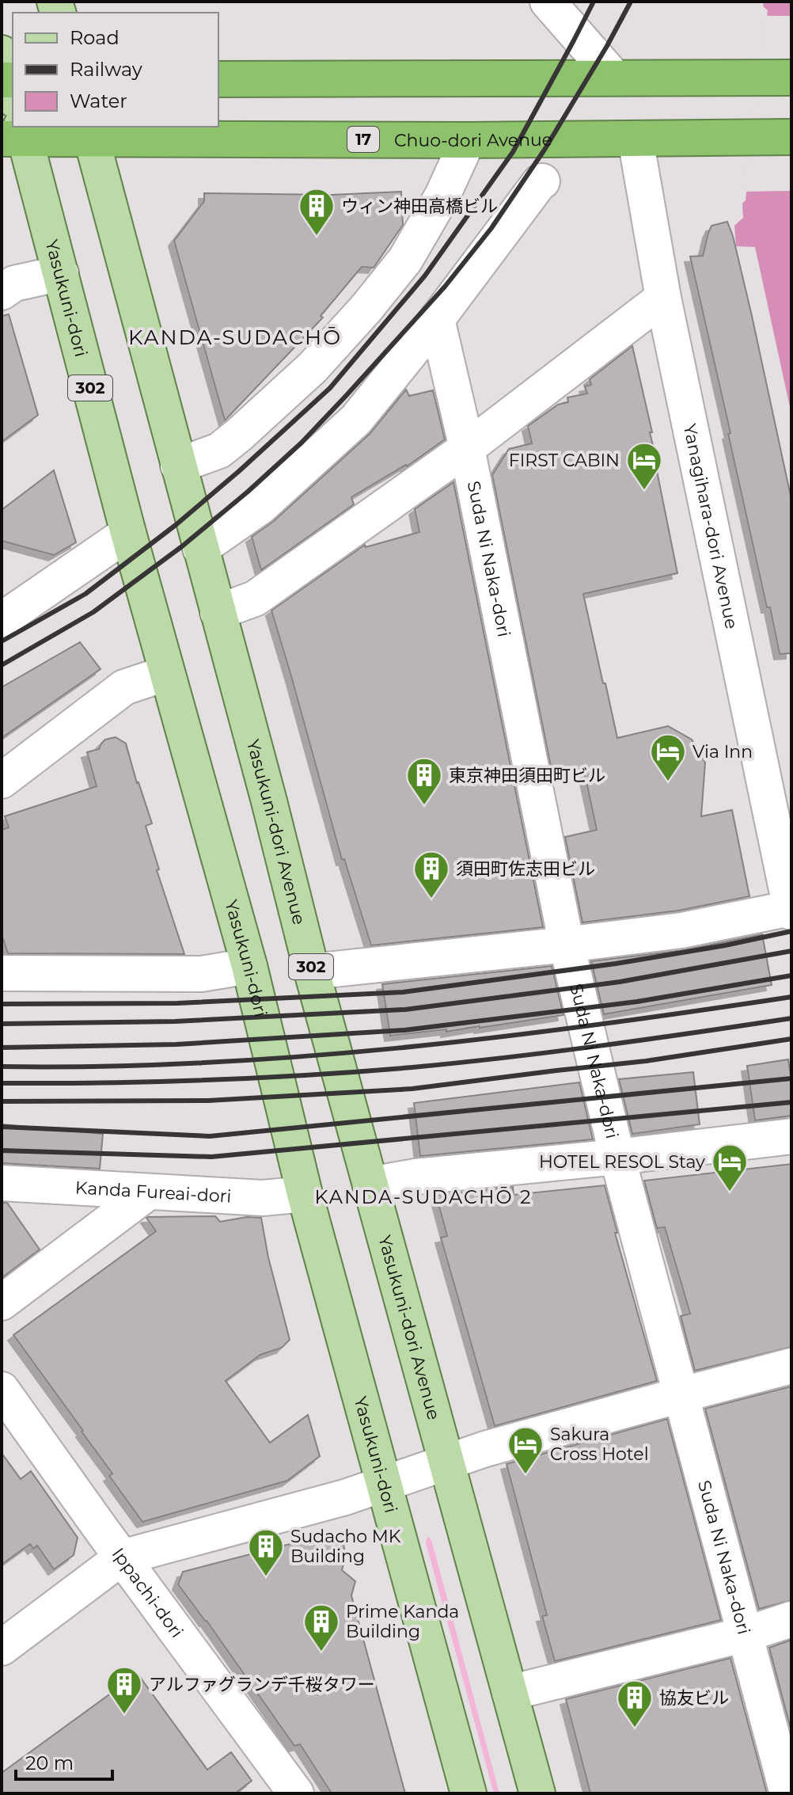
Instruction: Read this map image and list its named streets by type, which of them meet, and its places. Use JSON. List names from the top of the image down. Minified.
{"streets":{"highway":["17","Chuo-dori Avenue"],"main road":["Yasukuni-dori","302","Yasukuni-dori Avenue"],"street":["Yanagihara-dori Avenue","Suda Ni Naka-dori","Kanda Fureai-dori","Ippachi-dori"]},"crossings":[["Chuo-dori Avenue","Yasukuni-dori"],["Chuo-dori Avenue","Yanagihara-dori Avenue"],["Chuo-dori Avenue","Yasukuni-dori Avenue"],["Yasukuni-dori","Kanda Fureai-dori"]],"districts":["KANDA-SUDACHŌ","KANDA-SUDACHŌ 2"],"places":{"building":["ウィン神田高橋ビル","東京神田須田町ビル","須田町佐志田ビル","Sudacho MK Building","Prime Kanda Building","アルファグランデ千桜タワー","協友ビル"],"hotel":["FIRST CABIN","Via Inn","HOTEL RESOL Stay","Sakura Cross Hotel"]},"legend":["Road","Railway","Water"],"scale_bar":"20 m"}
